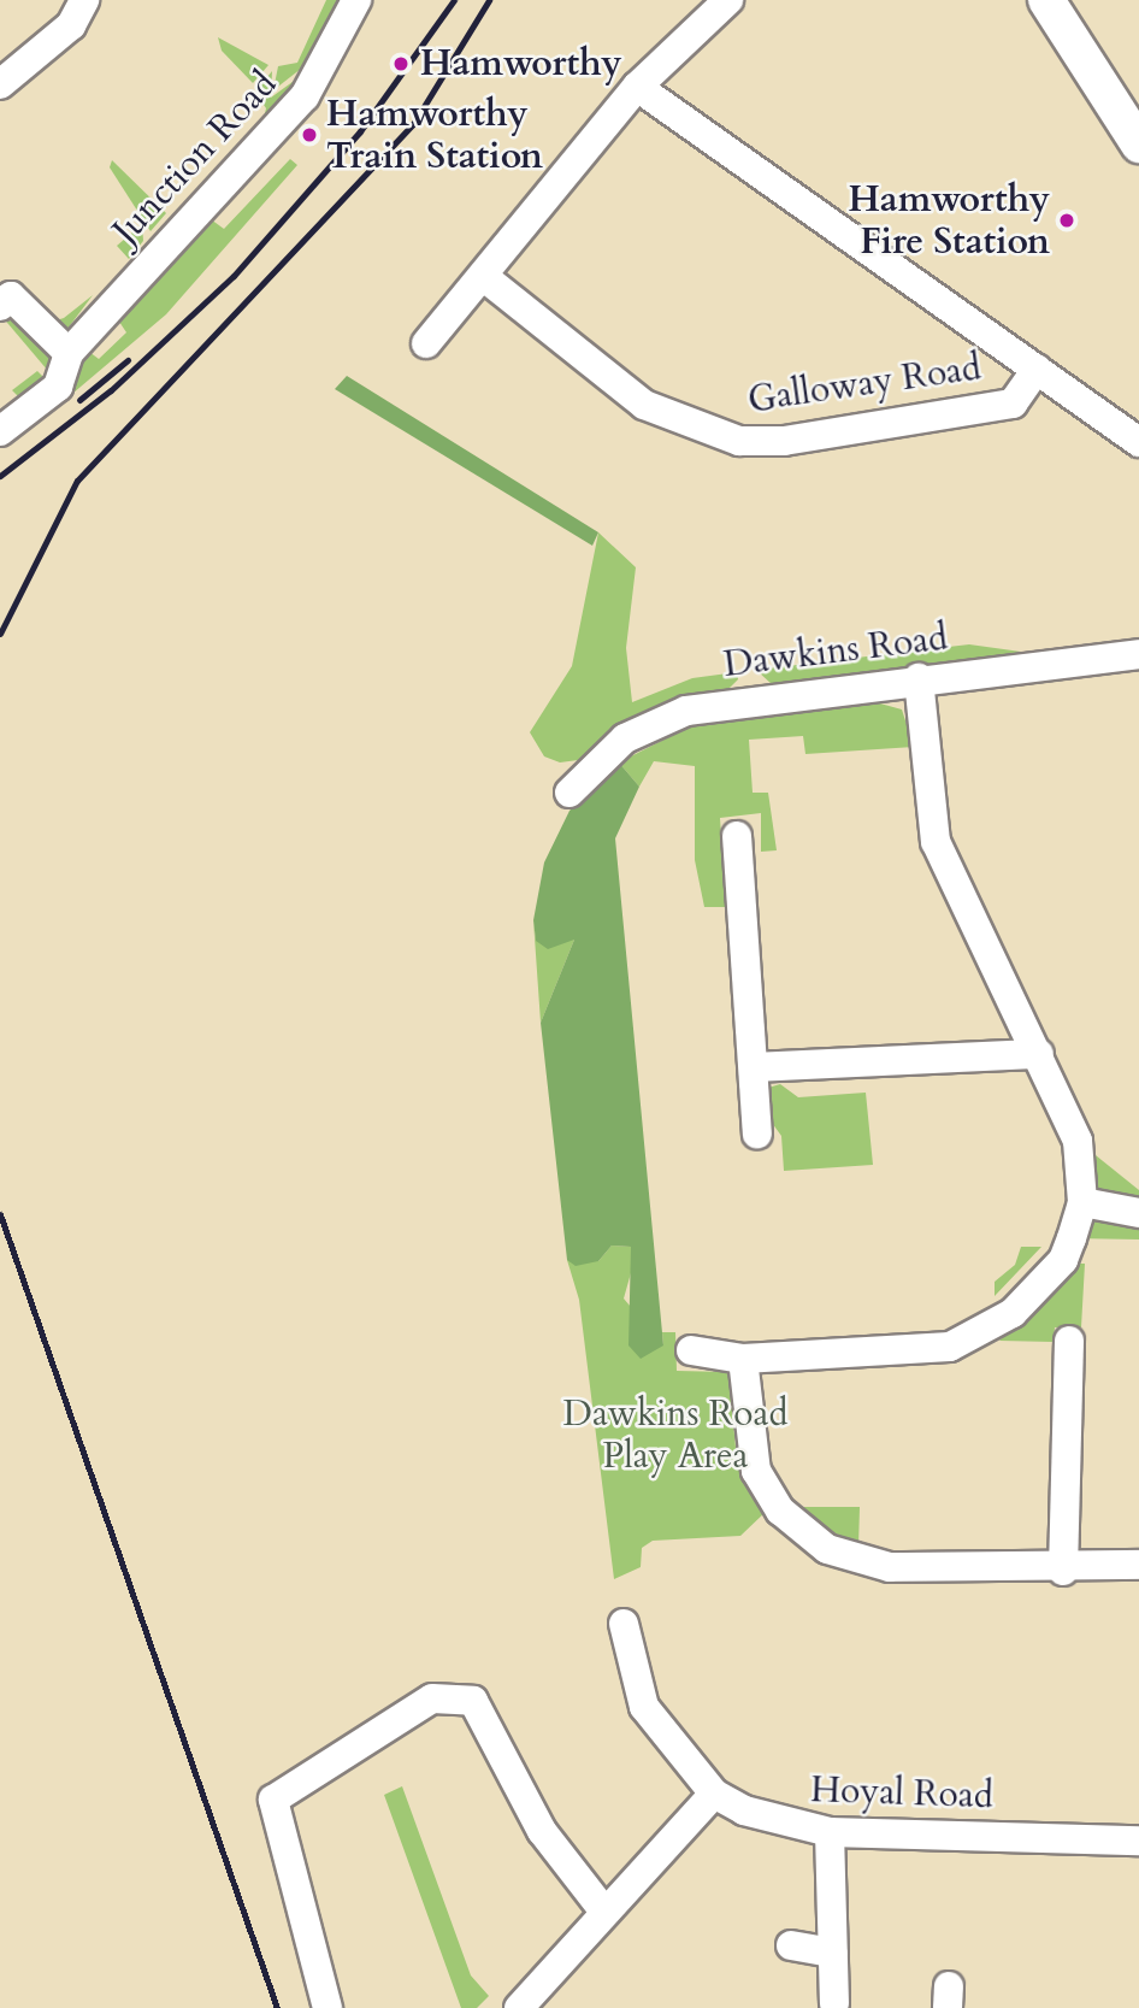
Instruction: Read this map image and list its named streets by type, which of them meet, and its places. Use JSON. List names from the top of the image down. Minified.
{"streets":{"street":["Junction Road","Galloway Road","Dawkins Road","Hoyal Road"]},"parks":["Dawkins Road Play Area"],"places":["Hamworthy","Hamworthy Train Station","Hamworthy Fire Station"]}
